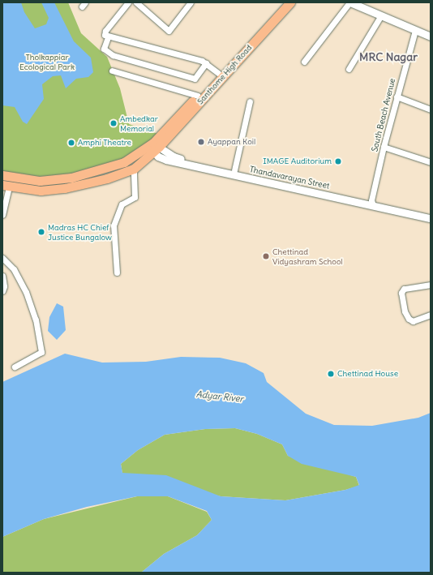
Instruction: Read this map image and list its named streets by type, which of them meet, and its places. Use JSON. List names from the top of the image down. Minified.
{"streets":{"main road":["Santhome High Road"],"street":["South Beach Avenue","Thandavarayan Street"]},"crossings":[["Santhome High Road","Thandavarayan Street"],["South Beach Avenue","Thandavarayan Street"]],"districts":["MRC Nagar"],"water":["Adyar River"],"parks":["Tholkappiar Ecological Park"],"places":["Ambedkar Memorial","Ayappan Koil","Amphi Theatre","IMAGE Auditorium","Madras HC Chief Justice Bungalow","Chettinad Vidyashram School","Chettinad House"]}
